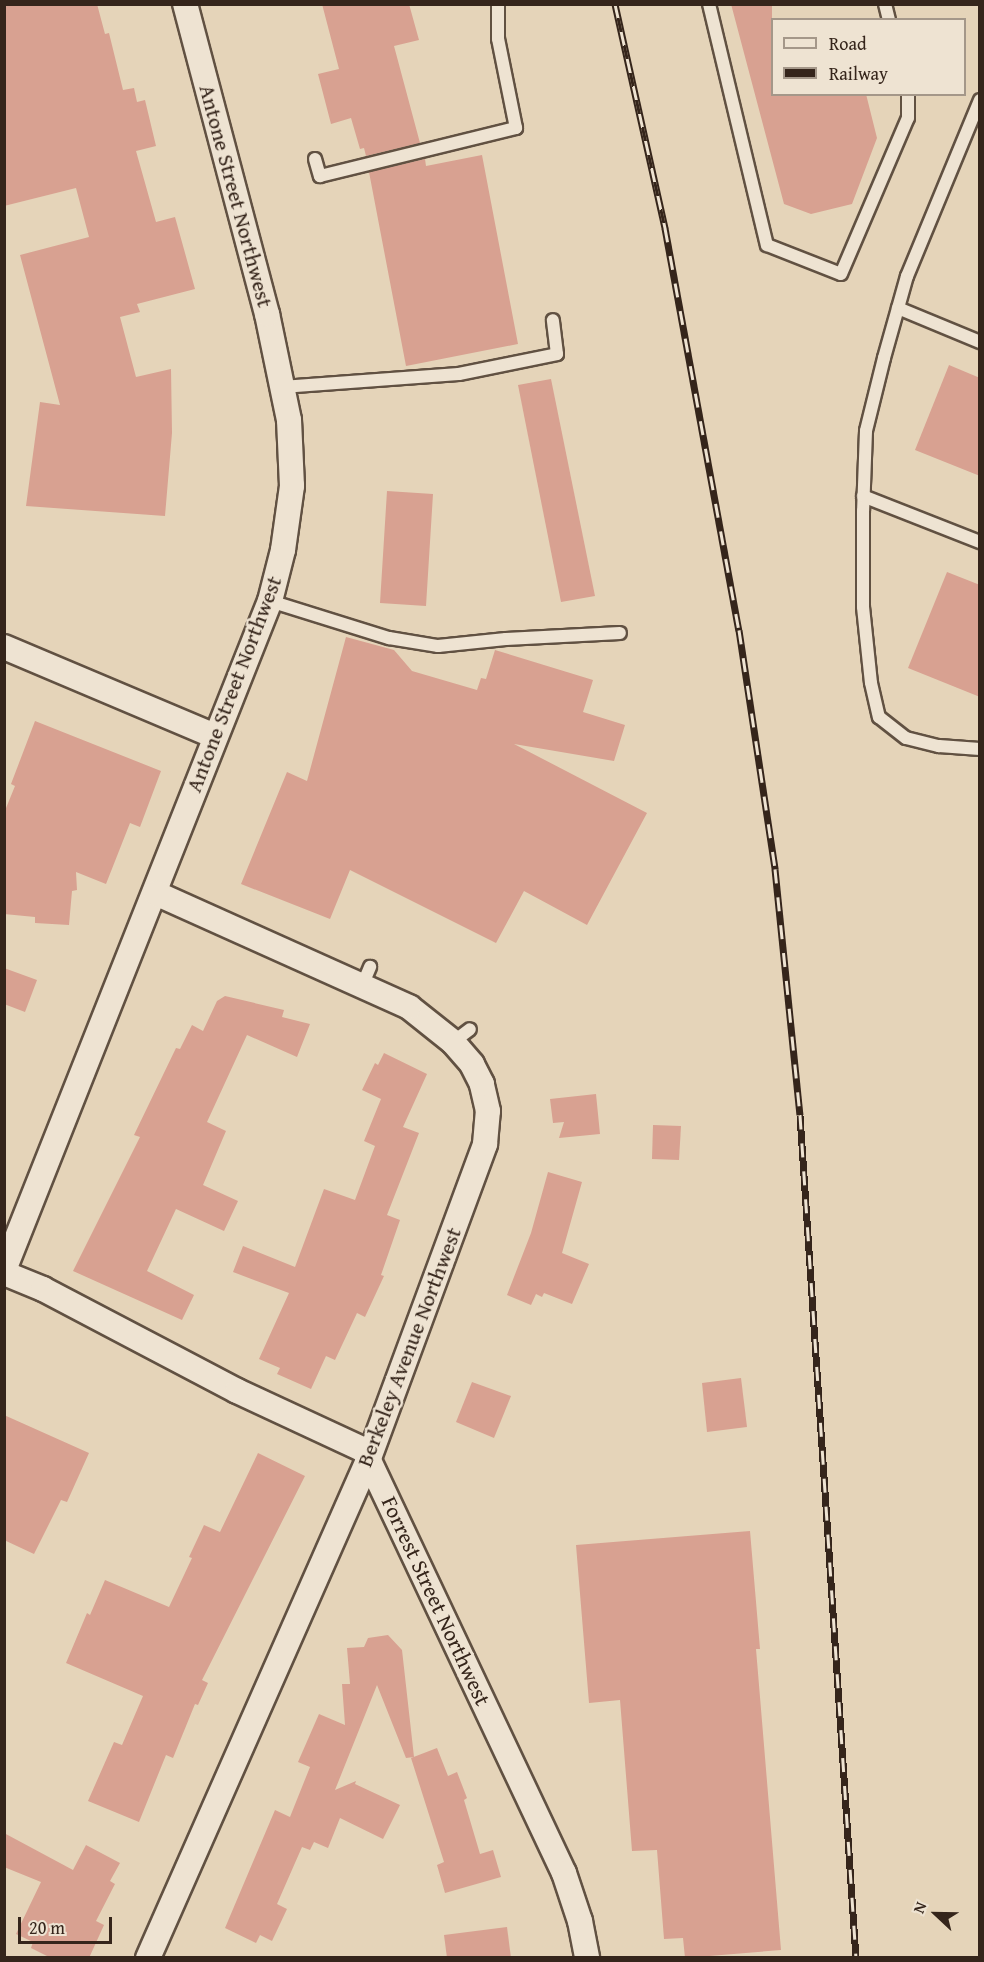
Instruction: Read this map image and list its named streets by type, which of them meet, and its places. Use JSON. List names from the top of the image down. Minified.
{"streets":{"street":["Antone Street Northwest","Berkeley Avenue Northwest","Forrest Street Northwest"]},"crossings":[["Antone Street Northwest","Berkeley Avenue Northwest"],["Antone Street Northwest","Forrest Street Northwest"],["Berkeley Avenue Northwest","Forrest Street Northwest"]],"legend":["Road","Railway"],"scale_bar":"20 m","north":"left"}
